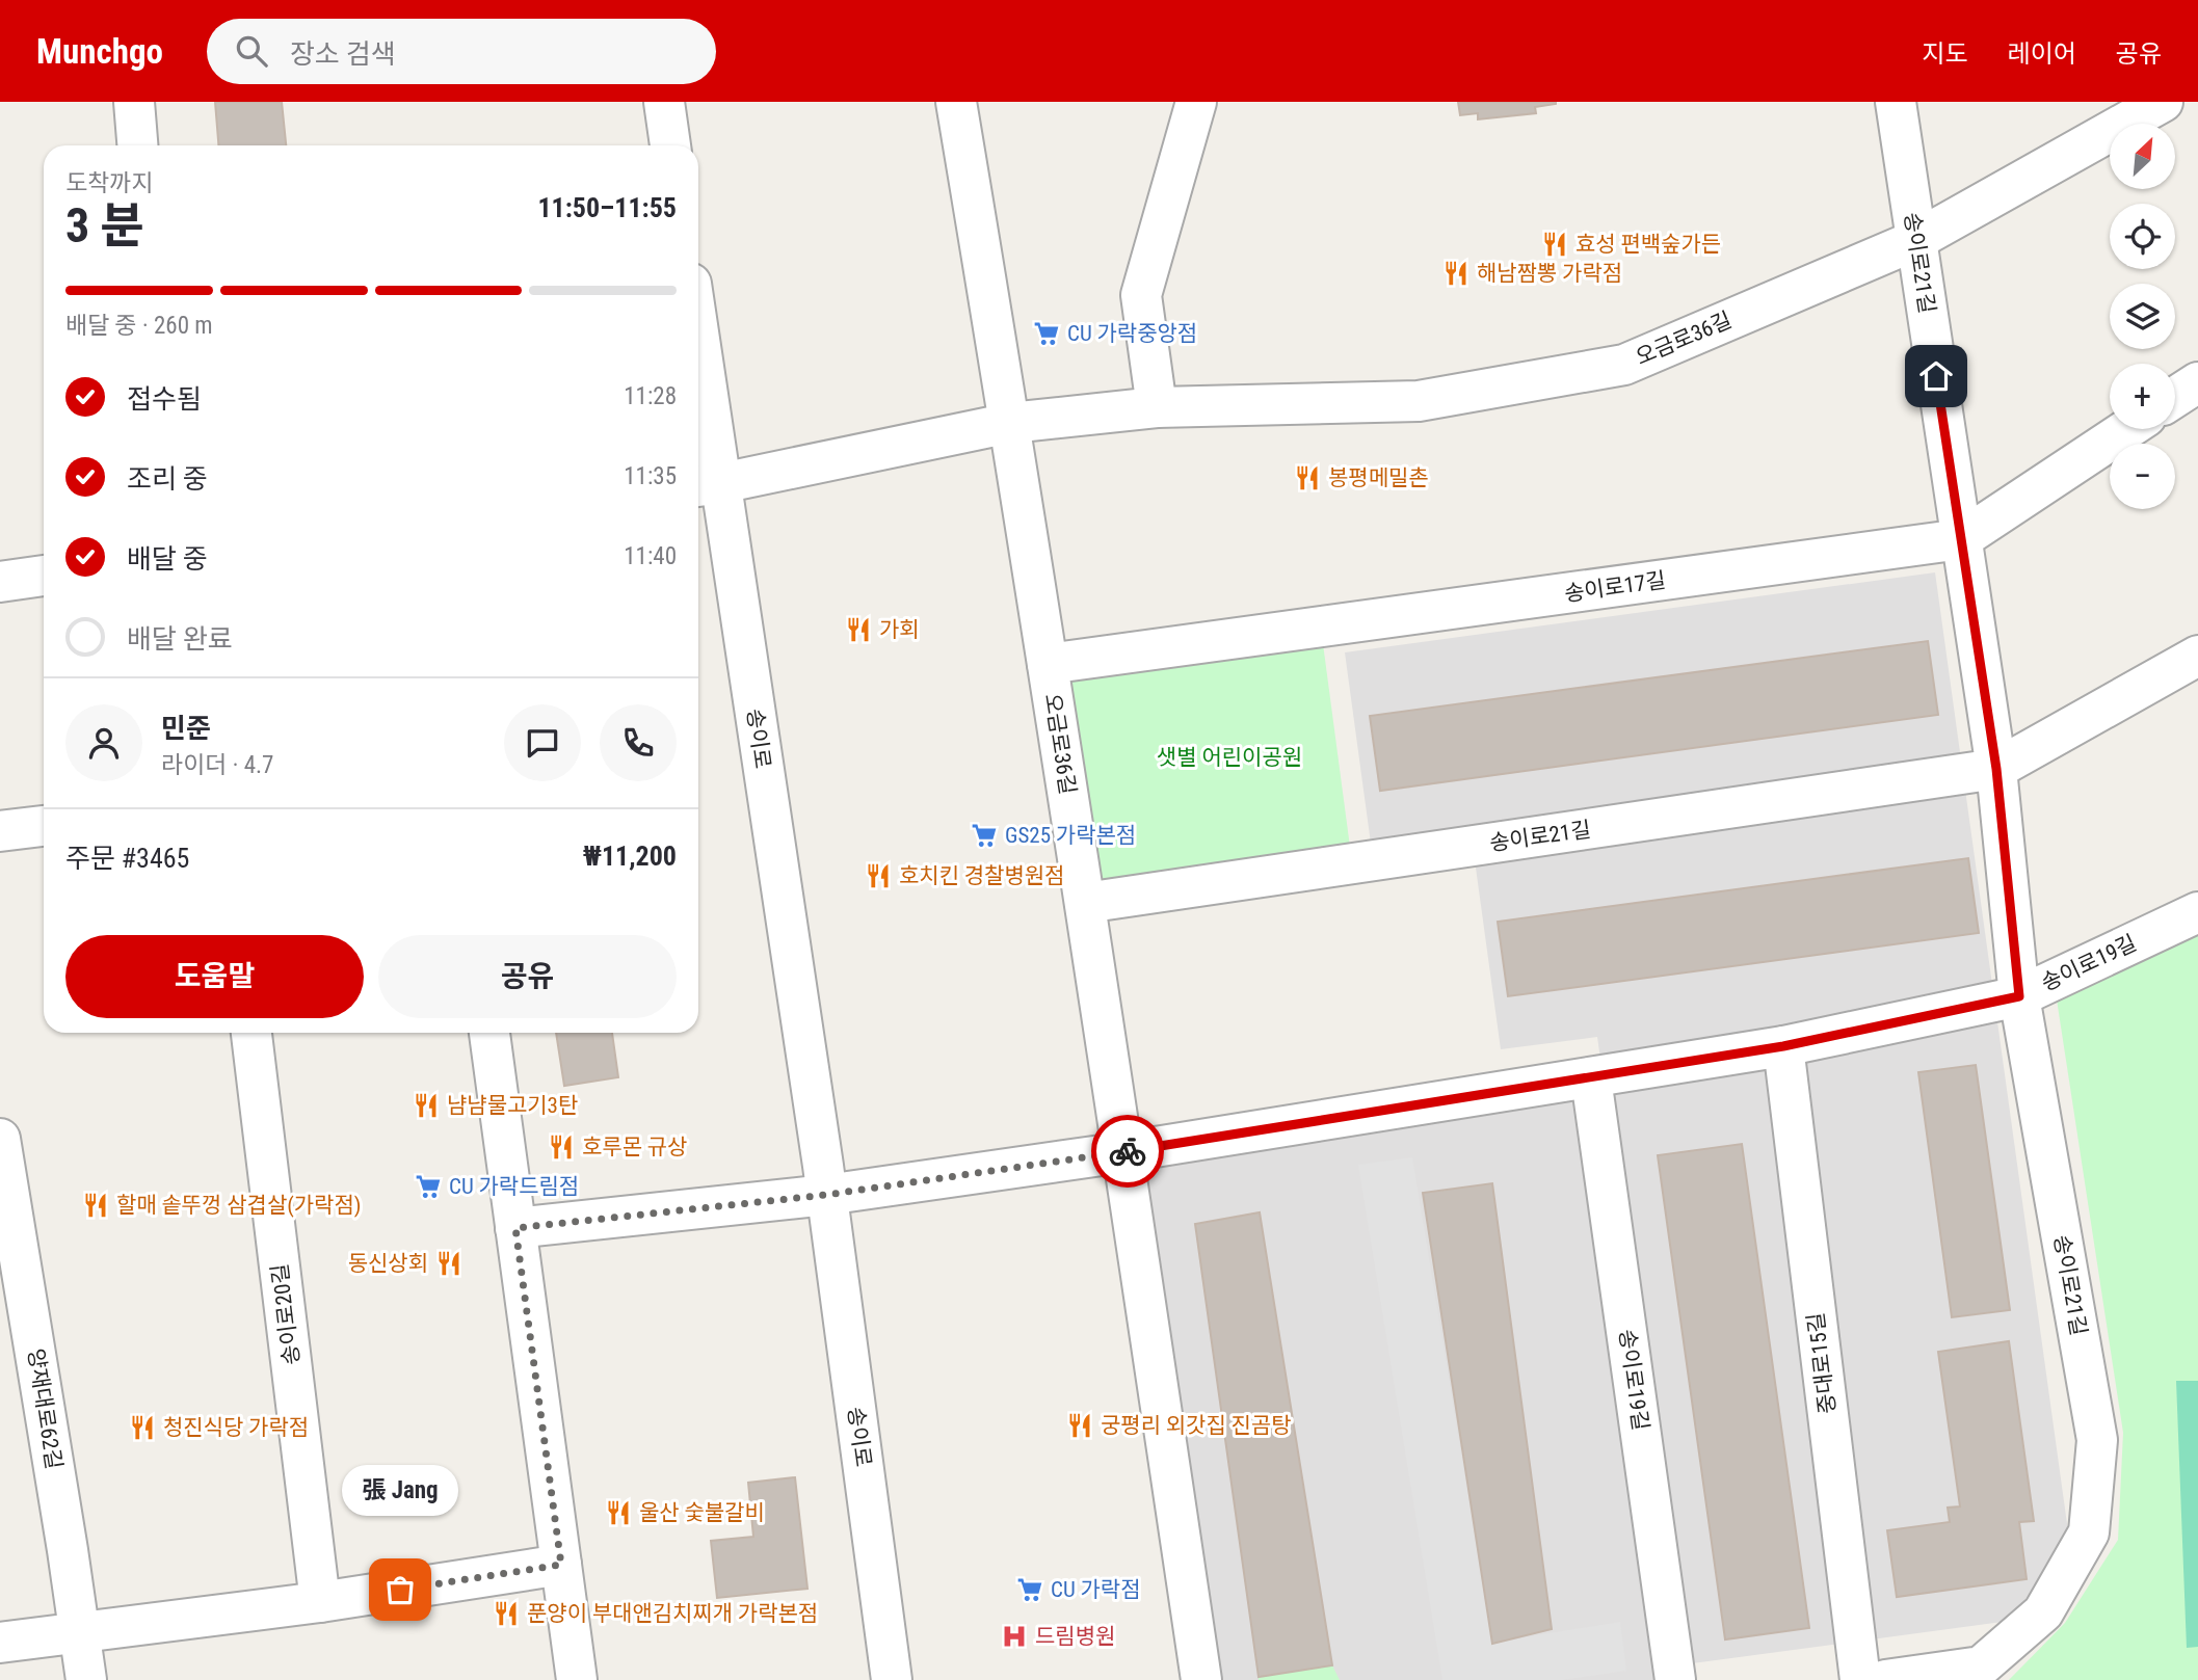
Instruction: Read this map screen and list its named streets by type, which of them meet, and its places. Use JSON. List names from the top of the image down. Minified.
{"streets":{"street":["송이로21길","오금로36길","송이로17길","송이로","송이로19길","송이로20길","중대로15길","양재대로62길"]},"crossings":[["송이로21길","오금로36길"],["송이로21길","송이로17길"],["송이로21길","송이로19길"],["오금로36길","송이로17길"],["오금로36길","송이로"],["오금로36길","송이로19길"],["송이로","송이로19길"],["송이로19길","중대로15길"]],"parks":["샛별 어린이공원"],"places":{"restaurant":["효성 편백숲가든","해남짬뽕 가락점","봉평메밀촌","가회","호치킨 경찰병원점","냠냠물고기3탄","호루몬 규상","할매 솥뚜껑 삼겹살(가락점)","동신상회","궁평리 외갓집 진곰탕","청진식당 가락점","울산 숯불갈비","푼양이 부대앤김치찌개 가락본점"],"supermarket":["CU 가락중앙점","GS25 가락본점","CU 가락드림점","CU 가락점"],"other":["張 Jang"],"hospital":["드림병원"]},"north":"top right","page":{"header":"Munchgo","search":"장소 검색","nav":["지도","레이어","공유"],"map_buttons":["+","−"],"heading":["3 분","도착까지","11:50–11:55"],"panel":["민준","라이더 · 4.7","주문 #3465","₩11,200"],"bar":"배달 중 · 260 m","list":[["접수됨","11:28"],["조리 중","11:35"],["배달 중","11:40"],"배달 완료"],"buttons":["도움말","공유"],"bubble":"張 Jang"}}
